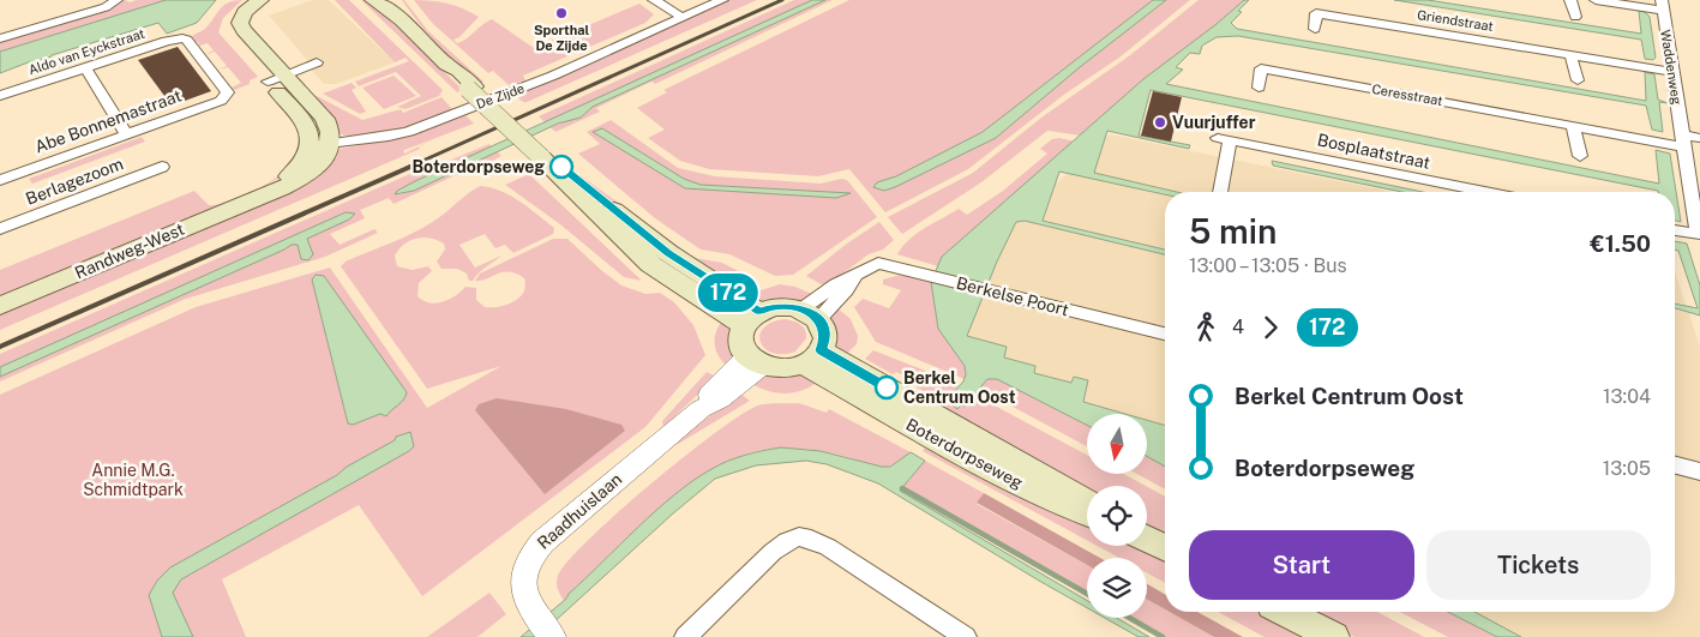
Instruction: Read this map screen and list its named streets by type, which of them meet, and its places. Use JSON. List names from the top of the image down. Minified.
{"streets":{"main road":["Randweg-West","Boterdorpseweg"],"street":["Griendstraat","Aldo van Eyckstraat","Waddenweg","Ceresstraat","De Zijde","Abe Bonnemastraat","Bosplaatstraat","Berlagezoom","Berkelse Poort","Raadhuislaan"]},"crossings":[["Griendstraat","Waddenweg"],["Aldo van Eyckstraat","Abe Bonnemastraat"],["Waddenweg","Ceresstraat"],["De Zijde","Randweg-West"],["Berkelse Poort","Boterdorpseweg"],["Berkelse Poort","Raadhuislaan"],["Boterdorpseweg","Raadhuislaan"]],"parks":["Annie M.G. Schmidtpark"],"places":["Sporthal De Zijde","Vuurjuffer","Boterdorpseweg","Berkel Centrum Oost"],"lines":["bus line 172"],"north":"bottom","page":{"on_map":"172","heading":["5 min","13:00 – 13:05 · Bus","€1.50"],"legs":["4","172"],"list":[{"name":"Berkel Centrum Oost","value":"13:04"},{"name":"Boterdorpseweg","value":"13:05"}],"buttons":["Start","Tickets"]}}
